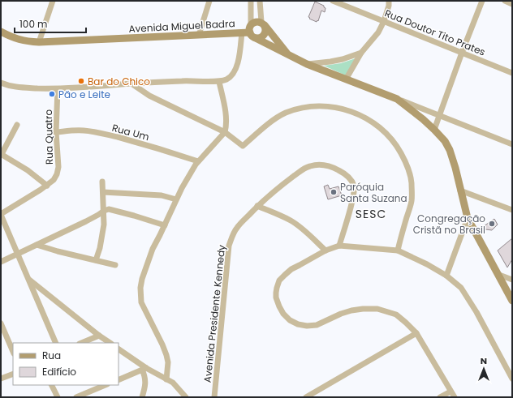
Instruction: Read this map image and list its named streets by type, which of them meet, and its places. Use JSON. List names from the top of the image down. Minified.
{"streets":{"main road":["Avenida Miguel Badra"],"street":["Rua Doutor Tito Prates","Rua Um","Rua Quatro","Avenida Presidente Kennedy"]},"crossings":[["Rua Um","Rua Quatro"]],"districts":["SESC"],"places":["Bar do Chico","Pão e Leite","Paróquia Santa Suzana","Congregação Cristã no Brasil"],"legend":["Rua","Edifício"],"scale_bar":"100 m","north":"top"}
